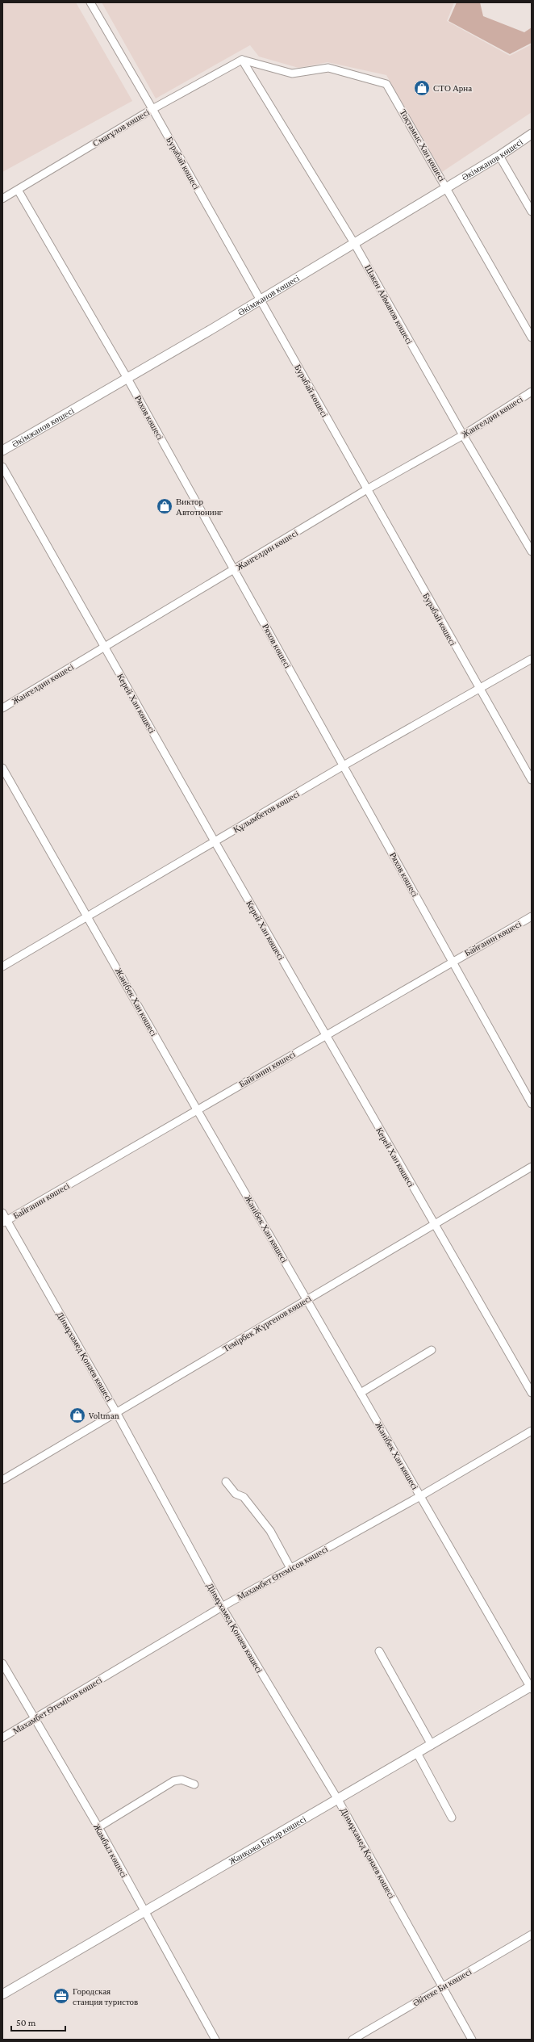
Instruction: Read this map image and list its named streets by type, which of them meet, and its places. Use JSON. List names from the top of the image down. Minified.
{"streets":{"main road":["Әкімжанов көшесі","Жанқожа Батыр көшесі"],"street":["Смағұлов көшесі","Тоқтамыс Хан көшесі","Бурабай көшесі","Шәкен Айманов көшесі","Жангелдин көшесі","Ряхов көшесі","Керей Хан көшесі","Құлымбетов көшесі","Байғанин көшесі","Жәнібек Хан көшесі","Темірбек Жүргенов көшесі","Дінмұхамед Қонаев көшесі","Махамбет Өтемісов көшесі","Жамбыл көшесі","Әйтеке Би көшесі"]},"crossings":[["Смағұлов көшесі","Тоқтамыс Хан көшесі"],["Смағұлов көшесі","Бурабай көшесі"],["Смағұлов көшесі","Шәкен Айманов көшесі"],["Смағұлов көшесі","Ряхов көшесі"],["Тоқтамыс Хан көшесі","Әкімжанов көшесі"],["Тоқтамыс Хан көшесі","Шәкен Айманов көшесі"],["Әкімжанов көшесі","Бурабай көшесі"],["Әкімжанов көшесі","Шәкен Айманов көшесі"],["Әкімжанов көшесі","Ряхов көшесі"],["Бурабай көшесі","Жангелдин көшесі"],["Бурабай көшесі","Құлымбетов көшесі"],["Шәкен Айманов көшесі","Жангелдин көшесі"],["Жангелдин көшесі","Ряхов көшесі"],["Жангелдин көшесі","Керей Хан көшесі"],["Ряхов көшесі","Құлымбетов көшесі"],["Ряхов көшесі","Байғанин көшесі"],["Керей Хан көшесі","Құлымбетов көшесі"],["Керей Хан көшесі","Байғанин көшесі"],["Керей Хан көшесі","Темірбек Жүргенов көшесі"],["Құлымбетов көшесі","Жәнібек Хан көшесі"],["Байғанин көшесі","Жәнібек Хан көшесі"],["Байғанин көшесі","Дінмұхамед Қонаев көшесі"],["Жәнібек Хан көшесі","Темірбек Жүргенов көшесі"],["Жәнібек Хан көшесі","Махамбет Өтемісов көшесі"],["Жәнібек Хан көшесі","Жанқожа Батыр көшесі"],["Темірбек Жүргенов көшесі","Дінмұхамед Қонаев көшесі"],["Дінмұхамед Қонаев көшесі","Махамбет Өтемісов көшесі"],["Дінмұхамед Қонаев көшесі","Жанқожа Батыр көшесі"],["Дінмұхамед Қонаев көшесі","Әйтеке Би көшесі"],["Махамбет Өтемісов көшесі","Жамбыл көшесі"],["Жанқожа Батыр көшесі","Жамбыл көшесі"]],"places":{"shop":["СТО Арна","Виктор Автотюнинг","Voltman"],"office":["Городская станция туристов"]},"scale_bar":"50 m"}
